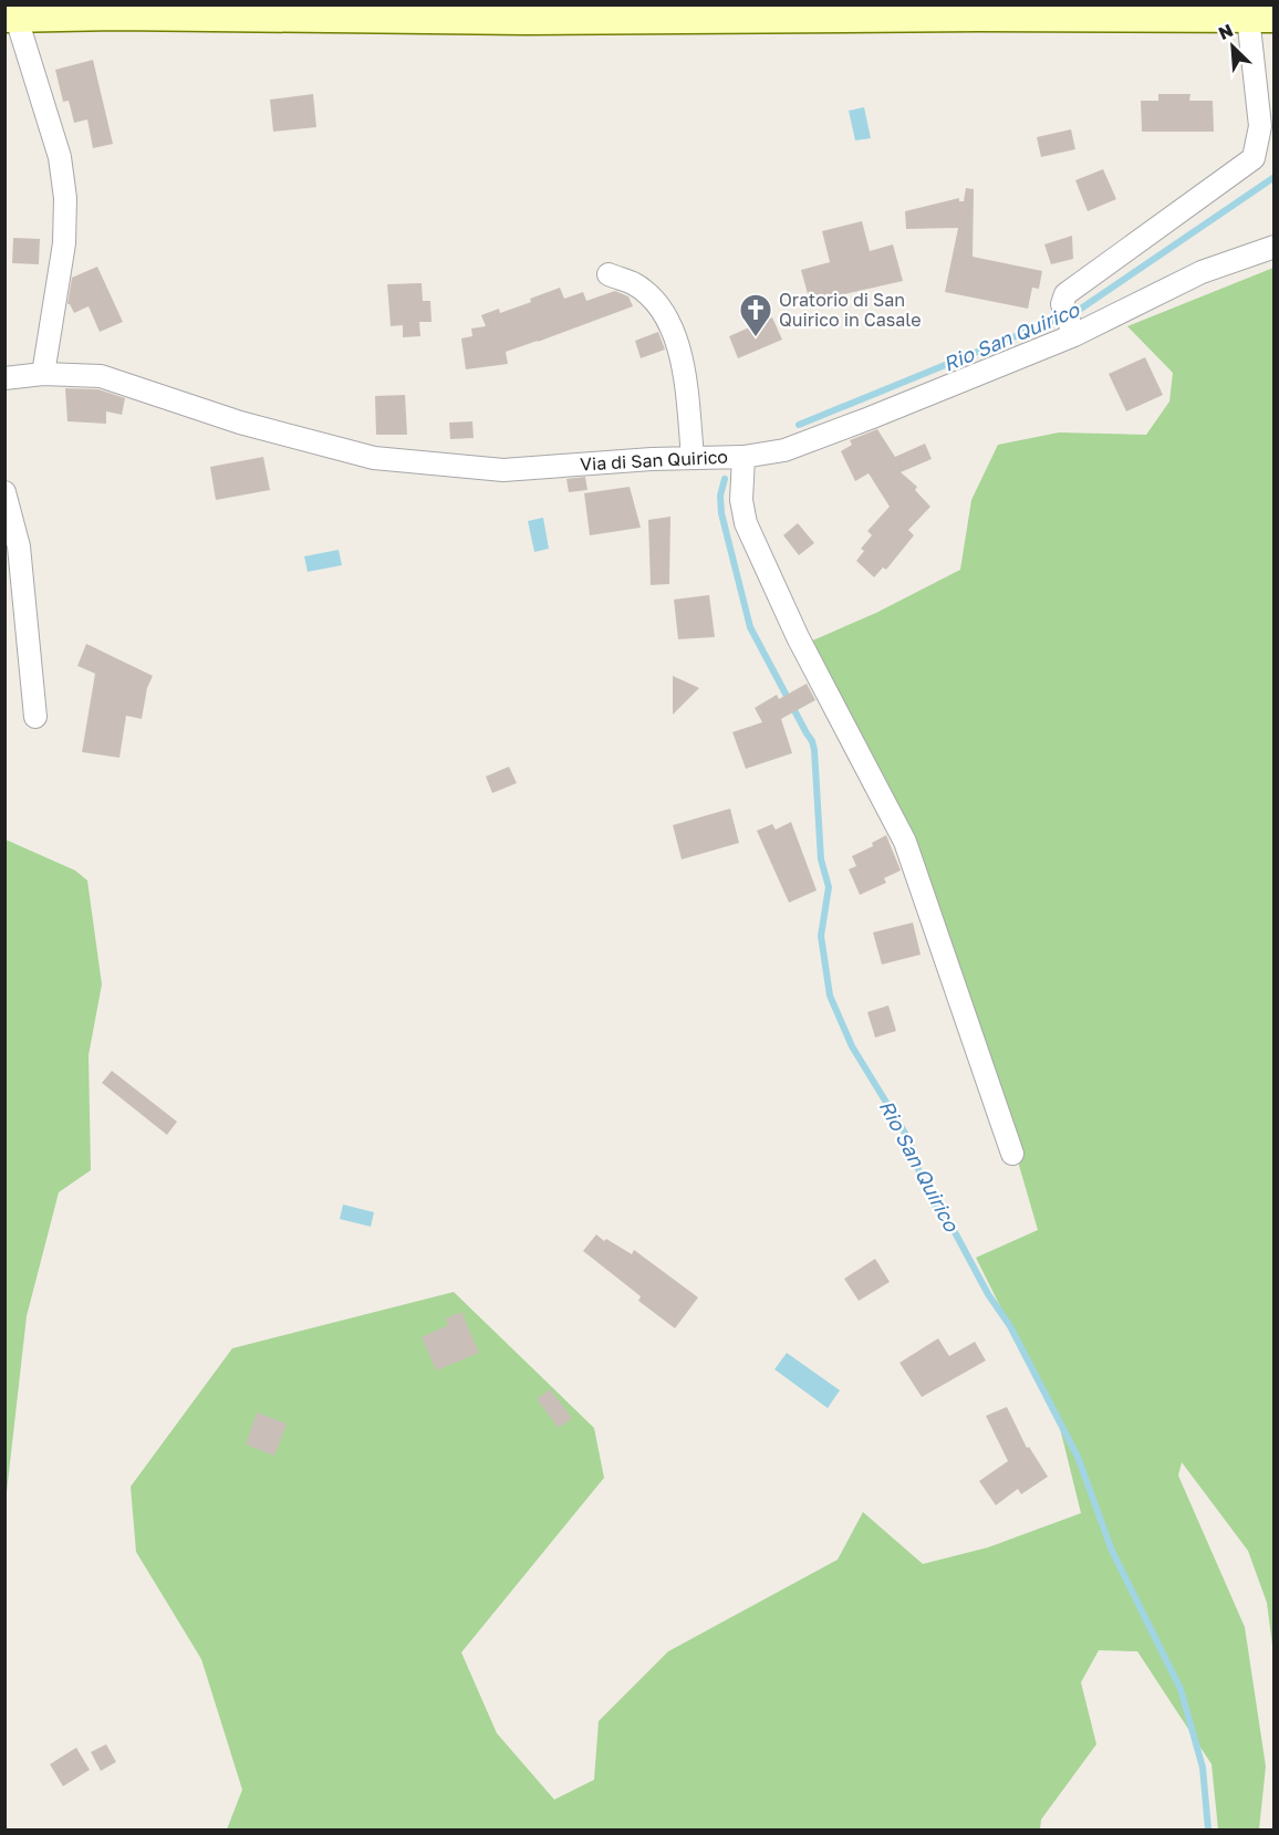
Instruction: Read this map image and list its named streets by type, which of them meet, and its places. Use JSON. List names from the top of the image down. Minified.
{"streets":{"street":["Via di San Quirico"]},"water":["Rio San Quirico"],"places":{"church":["Oratorio di San Quirico in Casale"]},"north":"top left"}
